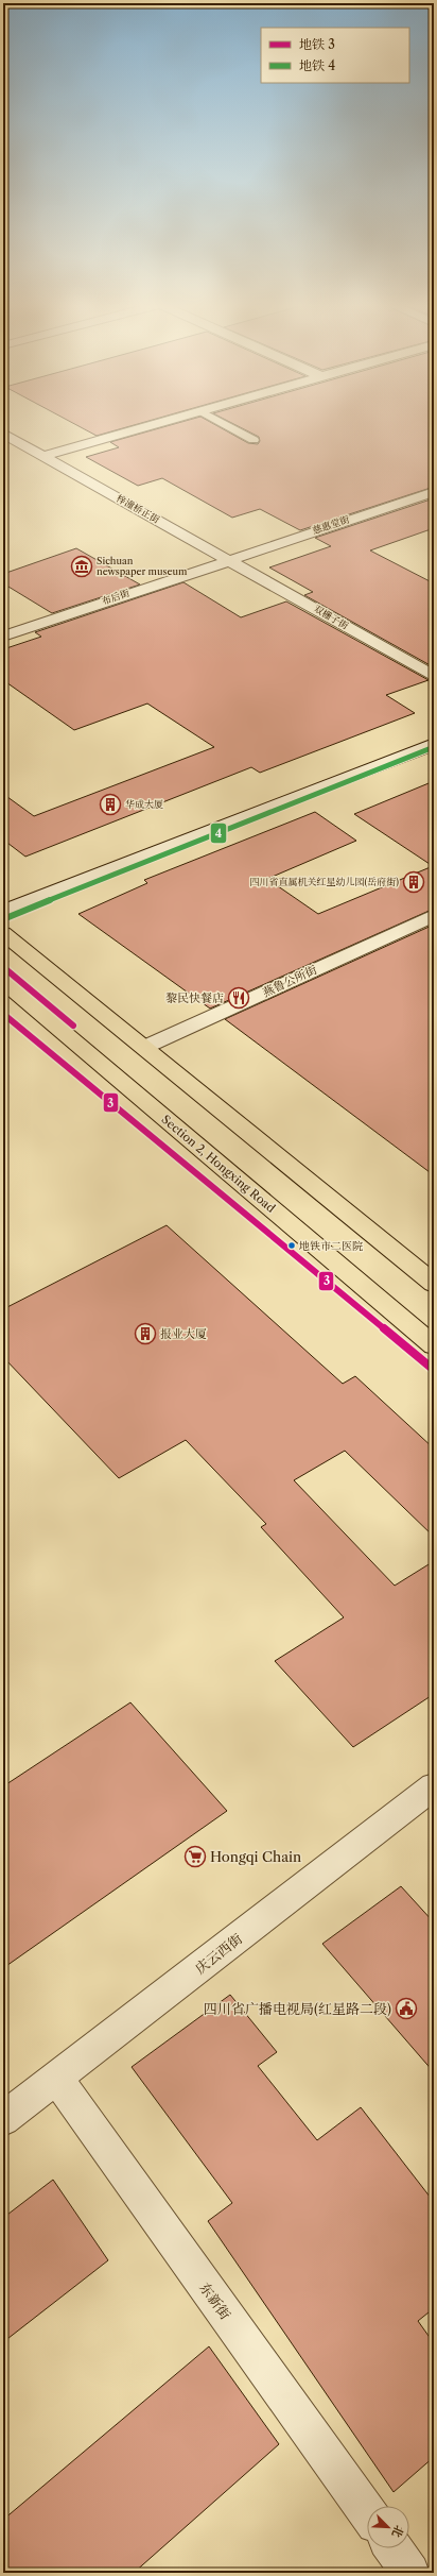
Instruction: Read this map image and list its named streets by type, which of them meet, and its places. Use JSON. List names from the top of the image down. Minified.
{"streets":{"main road":["Section 2, Hongxing Road"],"street":["梓潼桥正街","慈惠堂街","布后街","双栅子街","燕鲁公所街","庆云西街","东新街"]},"crossings":[["梓潼桥正街","慈惠堂街"],["梓潼桥正街","布后街"],["梓潼桥正街","双栅子街"],["慈惠堂街","布后街"],["慈惠堂街","双栅子街"],["布后街","双栅子街"],["庆云西街","东新街"]],"places":{"museum":["Sichuan newspaper museum"],"building":["华成大厦","四川省直属机关红星幼儿园(岳府街)","报业大厦"],"restaurant":["黎民快餐店"],"other":["地铁市二医院"],"supermarket":["Hongqi Chain"],"public building":["四川省广播电视局(红星路二段)"]},"lines":["metro line 4","metro line 3"],"legend":["地铁 3","地铁 4"],"north":"bottom right"}
